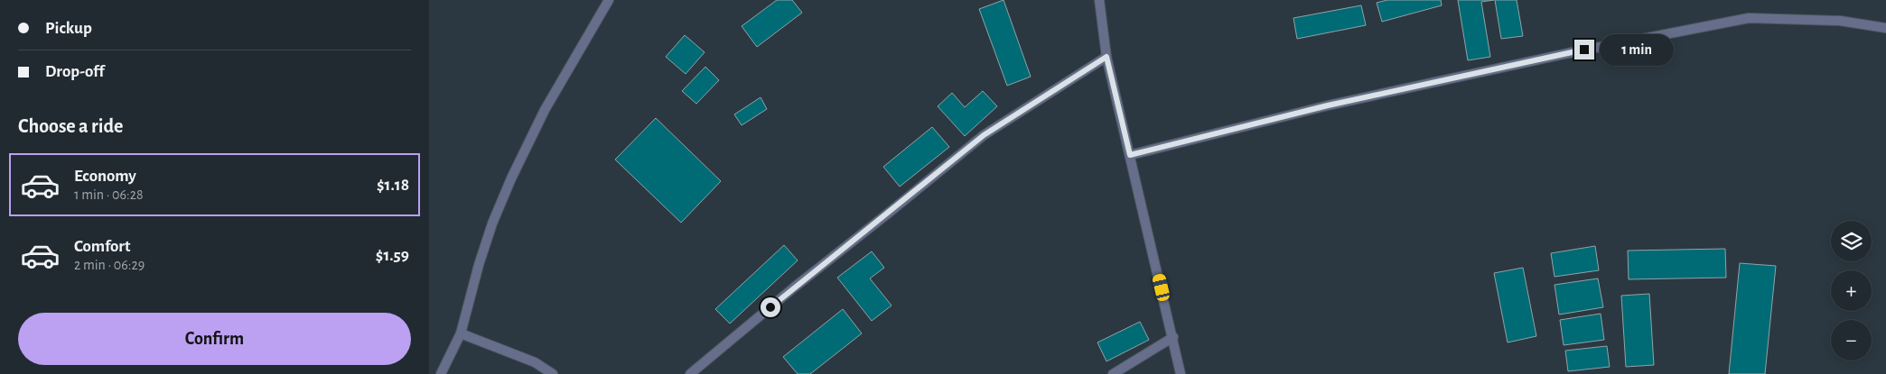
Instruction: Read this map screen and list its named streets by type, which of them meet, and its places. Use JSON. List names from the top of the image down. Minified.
{"page":{"banner":["Pickup","Drop-off"],"bubble":"1 min","heading":"Choose a ride","list":[{"name":"Economy","note":"1 min · 06:28","value":"$1.18"},{"name":"Comfort","note":"2 min · 06:29","value":"$1.59"}],"map_buttons":["+","−"],"buttons":"Confirm"}}
